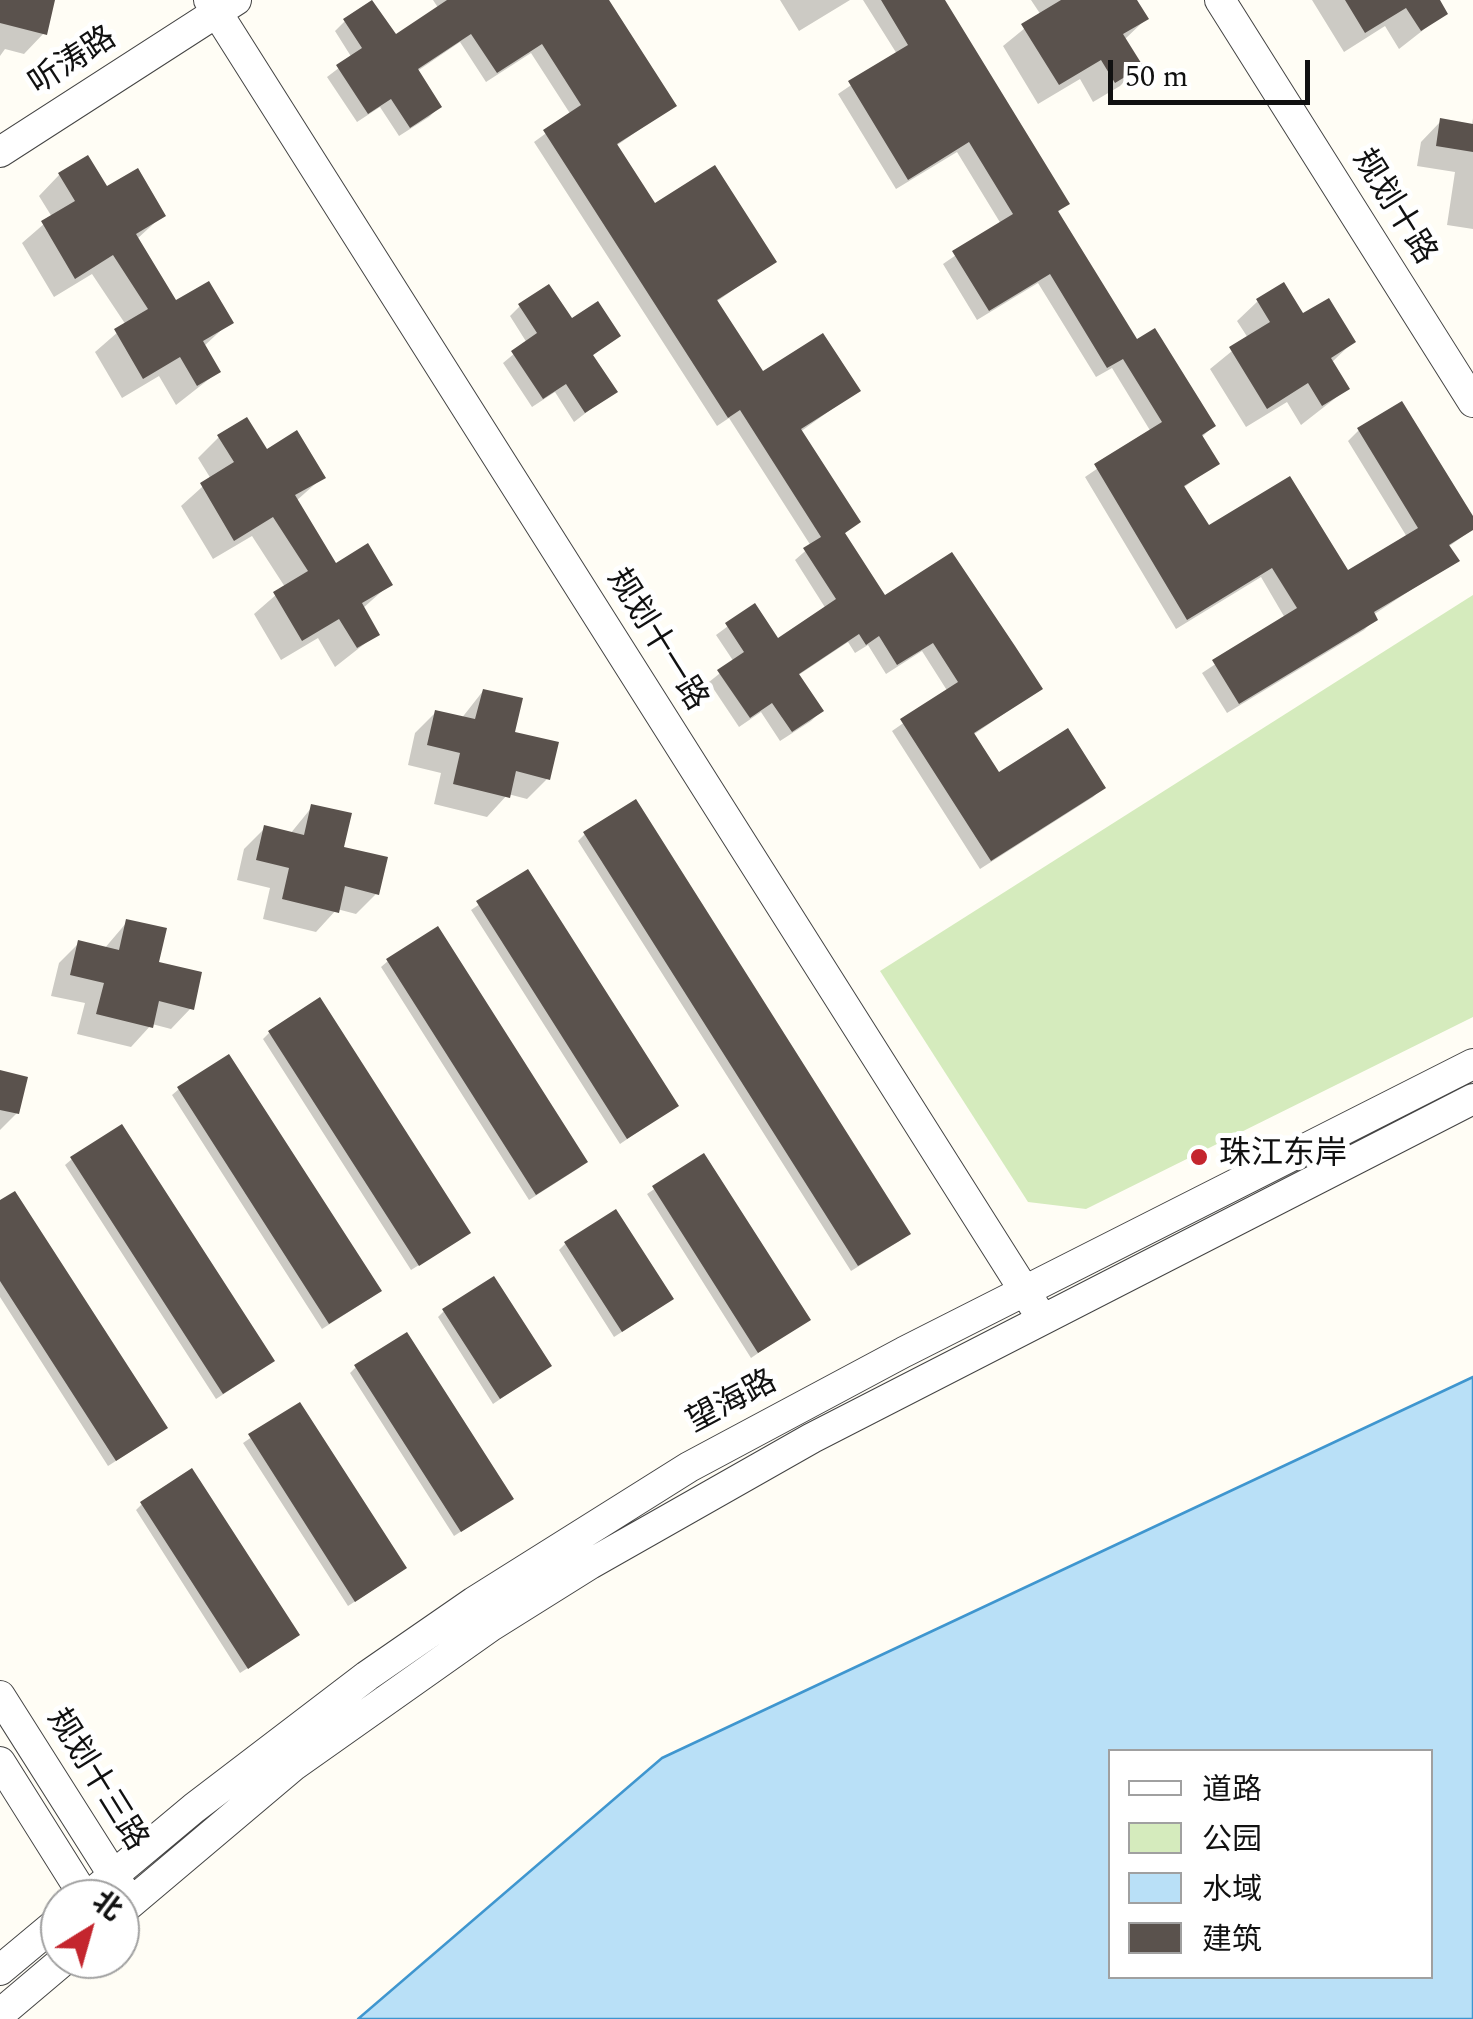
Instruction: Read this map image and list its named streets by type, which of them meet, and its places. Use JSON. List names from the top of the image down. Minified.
{"streets":{"street":["听涛路","规划十路","规划十一路","望海路","规划十三路"]},"crossings":[["听涛路","规划十一路"],["规划十一路","望海路"],["望海路","规划十三路"]],"places":["珠江东岸"],"legend":["道路","公园","水域","建筑"],"scale_bar":"50 m","north":"top right"}
